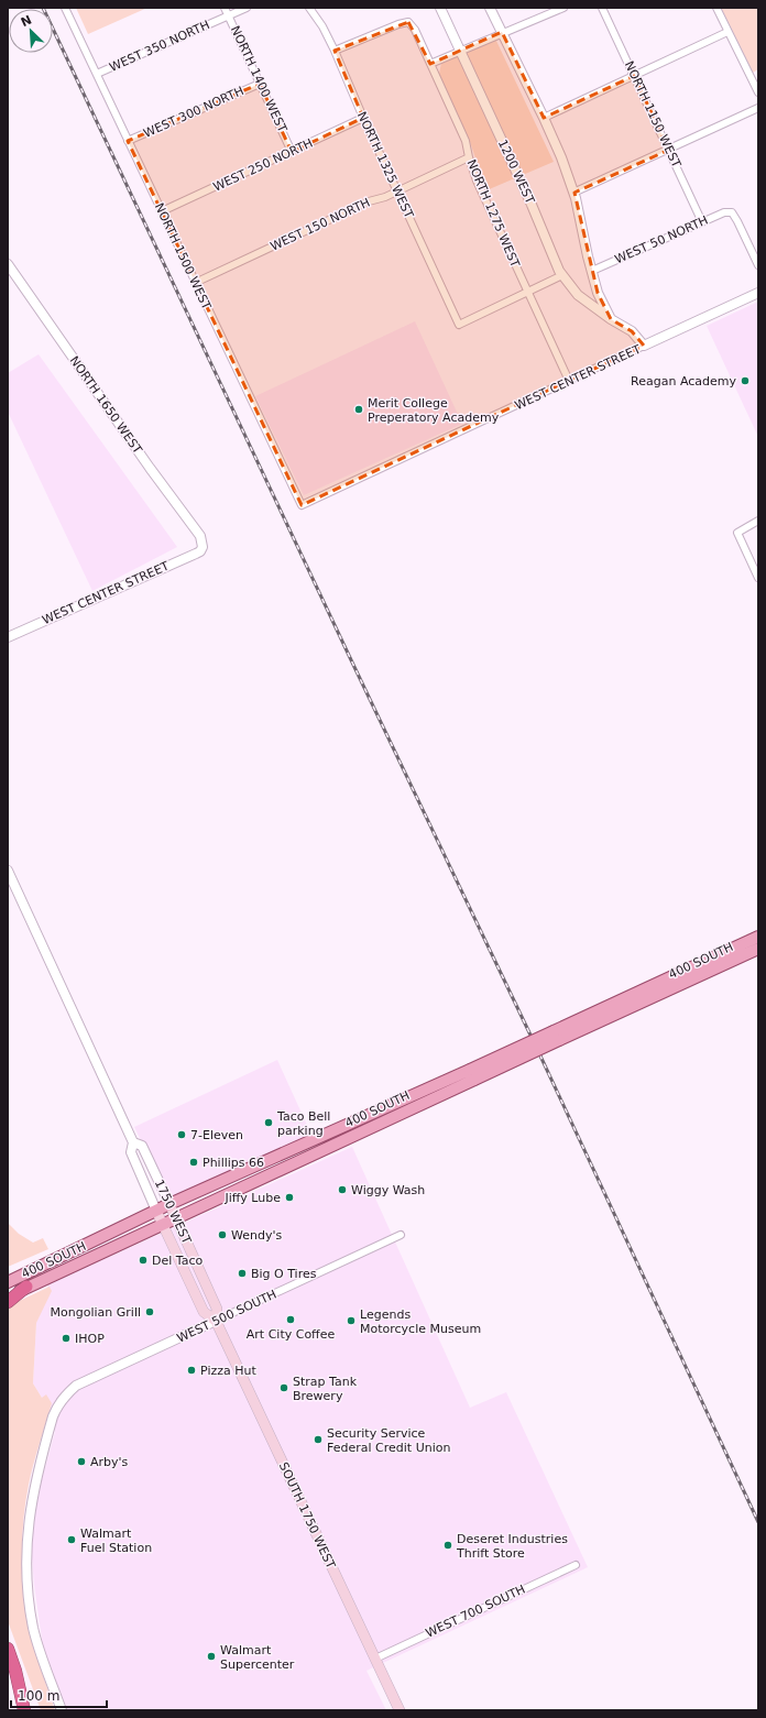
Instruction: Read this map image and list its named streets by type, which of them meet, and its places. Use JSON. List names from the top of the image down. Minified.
{"streets":{"main road":["400 SOUTH","1750 WEST","SOUTH 1750 WEST"],"street":["WEST 350 NORTH","NORTH 1400 WEST","WEST 300 NORTH","NORTH 1150 WEST","WEST 250 NORTH","NORTH 1325 WEST","1200 WEST","NORTH 1275 WEST","WEST 150 NORTH","WEST 50 NORTH","NORTH 1500 WEST","WEST CENTER STREET","NORTH 1650 WEST","WEST 500 SOUTH","WEST 700 SOUTH"]},"crossings":[["WEST 350 NORTH","NORTH 1400 WEST"],["WEST 350 NORTH","NORTH 1500 WEST"],["NORTH 1400 WEST","WEST 300 NORTH"],["NORTH 1400 WEST","WEST 250 NORTH"],["WEST 300 NORTH","NORTH 1500 WEST"],["NORTH 1150 WEST","WEST 50 NORTH"],["WEST 250 NORTH","NORTH 1325 WEST"],["WEST 250 NORTH","NORTH 1500 WEST"],["NORTH 1325 WEST","NORTH 1275 WEST"],["NORTH 1325 WEST","WEST 150 NORTH"],["1200 WEST","WEST CENTER STREET"],["NORTH 1275 WEST","WEST 150 NORTH"],["NORTH 1275 WEST","WEST CENTER STREET"],["WEST 150 NORTH","NORTH 1500 WEST"],["NORTH 1500 WEST","WEST CENTER STREET"],["WEST CENTER STREET","NORTH 1650 WEST"],["400 SOUTH","1750 WEST"],["1750 WEST","WEST 500 SOUTH"],["1750 WEST","SOUTH 1750 WEST"],["WEST 500 SOUTH","SOUTH 1750 WEST"],["SOUTH 1750 WEST","WEST 700 SOUTH"]],"places":["Reagan Academy","Merit College Preperatory Academy","Taco Bell parking","7-Eleven","Phillips 66","Wiggy Wash","Jiffy Lube","Wendy's","Del Taco","Big O Tires","Mongolian Grill","Art City Coffee","Legends Motorcycle Museum","IHOP","Pizza Hut","Strap Tank Brewery","Security Service Federal Credit Union","Arby's","Walmart Fuel Station","Deseret Industries Thrift Store","Walmart Supercenter"],"scale_bar":"100 m","north":"top left"}
